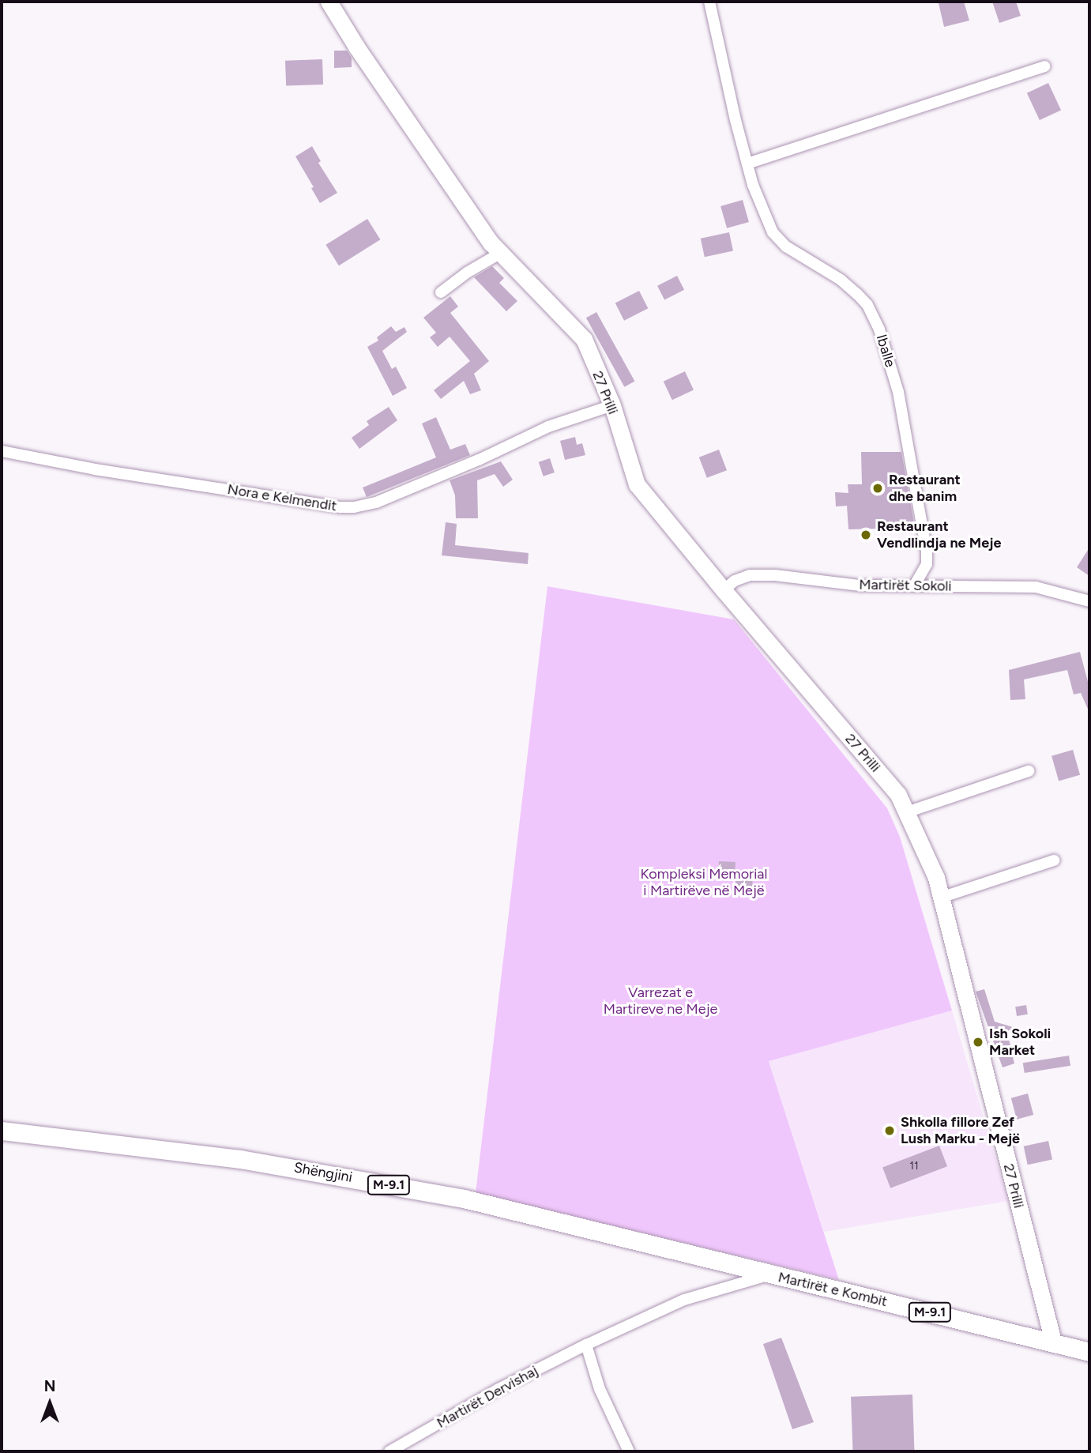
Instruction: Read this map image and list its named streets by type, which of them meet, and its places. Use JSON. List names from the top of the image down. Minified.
{"streets":{"main road":["Shëngjini","M-9.1","Martirët e Kombit"],"street":["Iballe","27 Prilli","Nora e Kelmendit","Martirët Sokoli","Martirët Dervishaj"]},"crossings":[["Iballe","Martirët Sokoli"],["27 Prilli","Nora e Kelmendit"],["27 Prilli","Martirët Sokoli"],["27 Prilli","Martirët e Kombit"],["Shëngjini","Martirët e Kombit"],["Shëngjini","Martirët Dervishaj"],["Martirët e Kombit","Martirët Dervishaj"]],"parks":["Kompleksi Memorial i Martirëve në Mejë","Varrezat e Martireve ne Meje"],"places":["Restaurant dhe banim","Restaurant Vendlindja ne Meje","Ish Sokoli Market","Shkolla fillore Zef Lush Marku - Mejë"],"house_numbers":["11"],"north":"top"}
